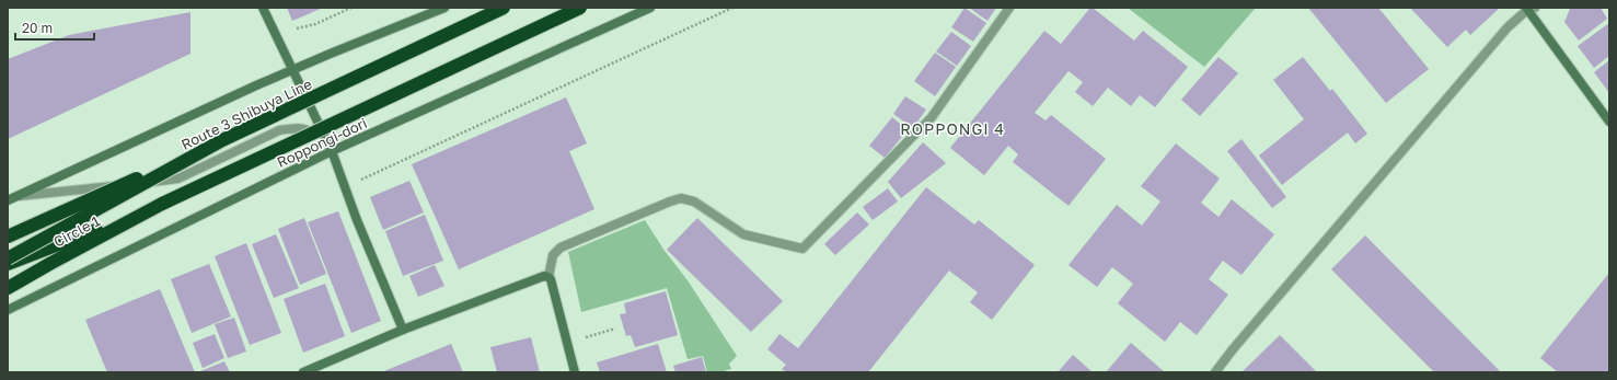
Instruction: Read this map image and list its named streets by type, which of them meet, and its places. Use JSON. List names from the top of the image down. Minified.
{"streets":{"highway":["Route 3 Shibuya Line","Circle 1"],"main road":["Roppongi-dori"]},"districts":["ROPPONGI 4"],"scale_bar":"20 m"}
